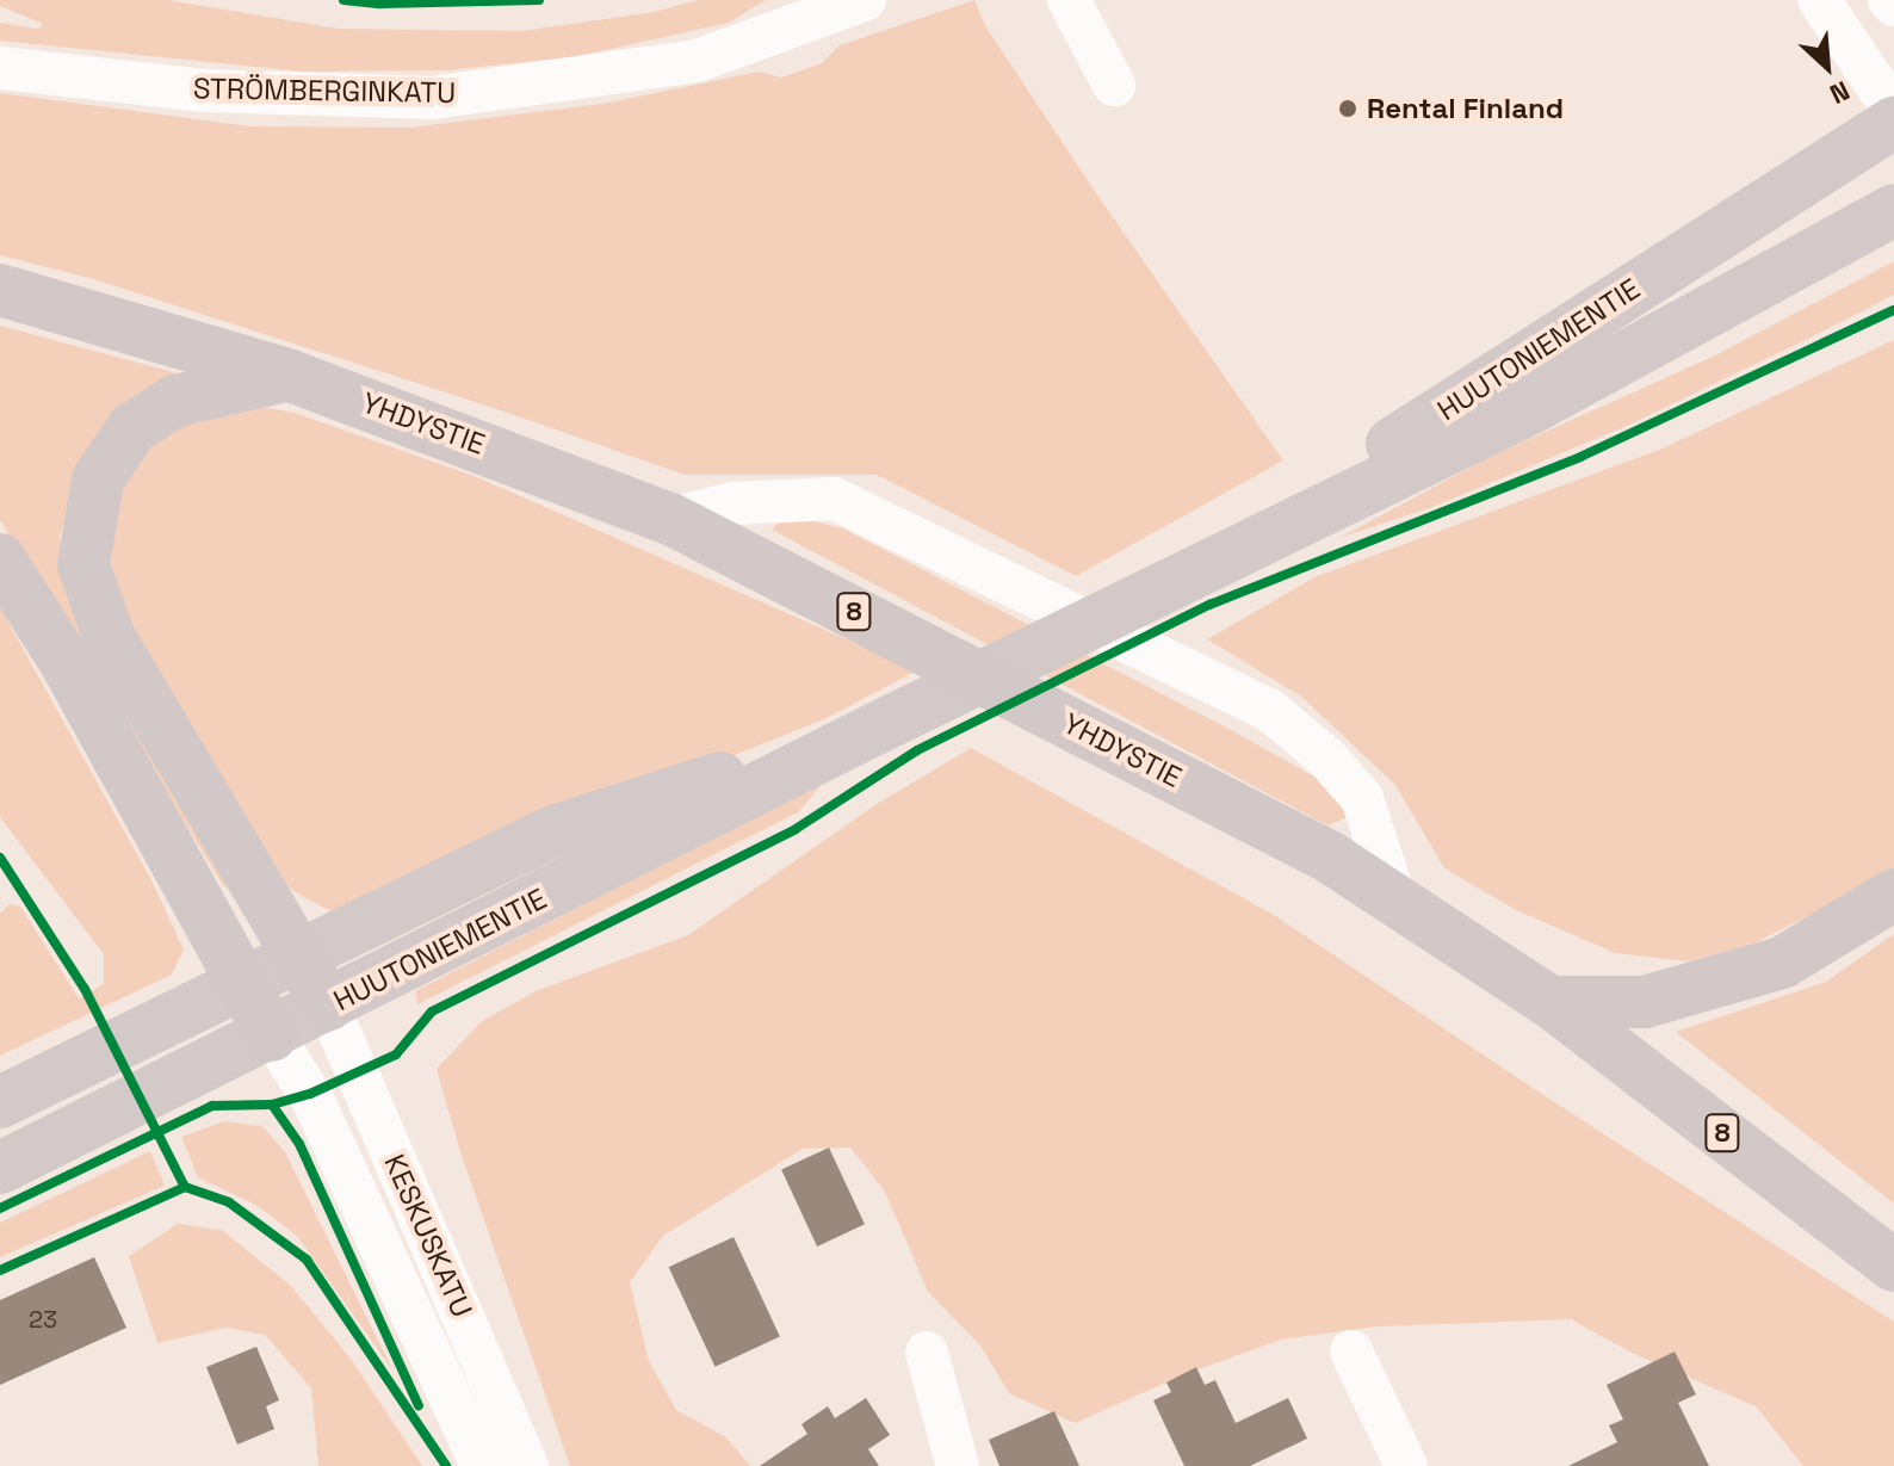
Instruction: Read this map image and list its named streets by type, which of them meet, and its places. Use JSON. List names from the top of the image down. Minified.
{"streets":{"highway":["YHDYSTIE","8"],"main road":["HUUTONIEMENTIE"],"street":["STRÖMBERGINKATU","KESKUSKATU"]},"crossings":[["HUUTONIEMENTIE","KESKUSKATU"]],"places":["Rental Finland"],"house_numbers":["23"],"north":"bottom right"}
